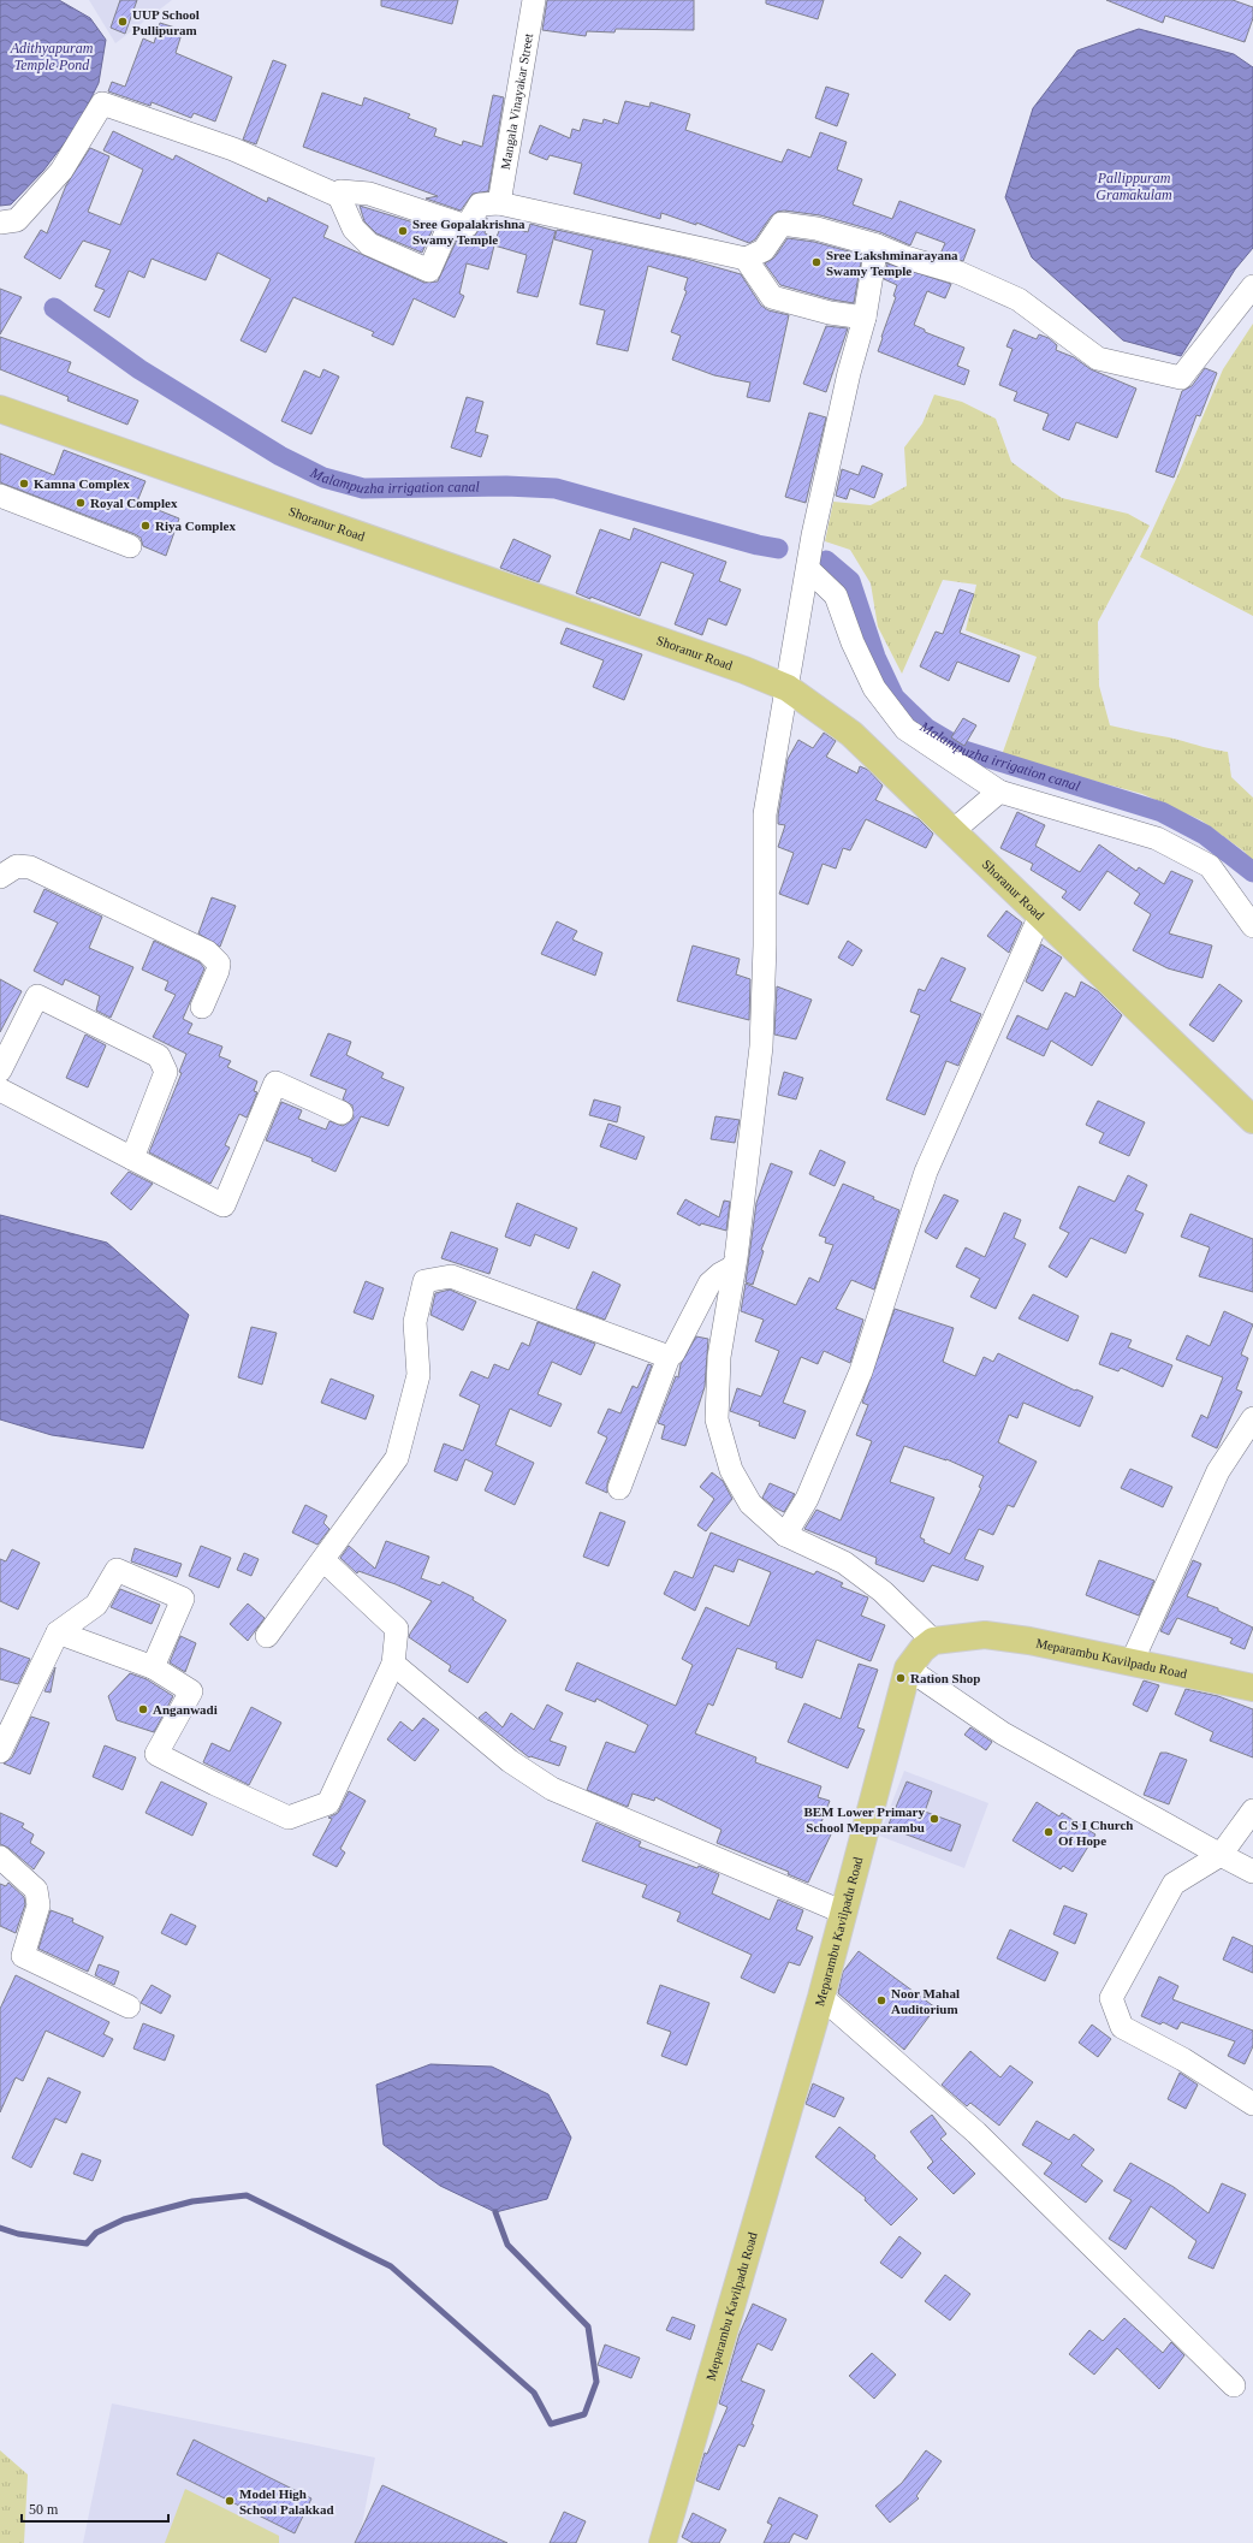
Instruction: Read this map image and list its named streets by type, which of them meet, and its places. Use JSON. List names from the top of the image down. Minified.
{"streets":{"main road":["Shoranur Road","Meparambu Kavilpadu Road"],"street":["Mangala Vinayakar Street"]},"water":["Adithyapuram Temple Pond","Pallippuram Gramakulam","Malampuzha irrigation canal"],"places":["UUP School Pullipuram","Sree Gopalakrishna Swamy Temple","Sree Lakshminarayana Swamy Temple","Kamna Complex","Royal Complex","Riya Complex","Ration Shop","Anganwadi","BEM Lower Primary School Mepparambu","C S I Church Of Hope","Noor Mahal Auditorium","Model High School Palakkad"],"scale_bar":"50 m"}
